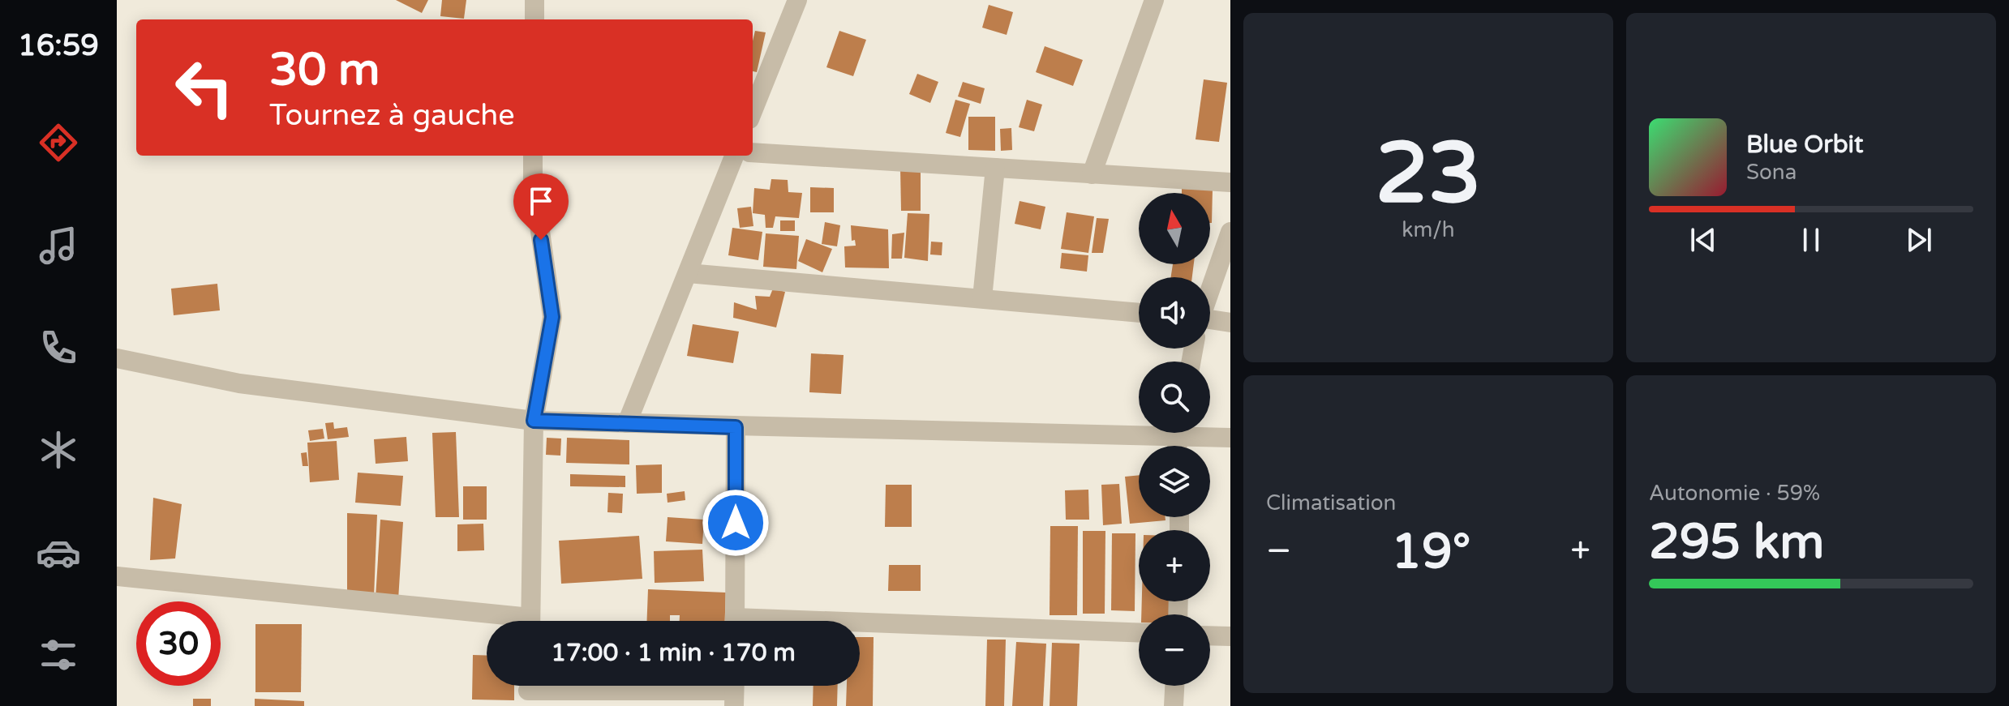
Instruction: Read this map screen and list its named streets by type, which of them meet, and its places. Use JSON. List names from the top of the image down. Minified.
{"north":"top","page":{"tabs":"16:59","tile":[["23","km/h"],"Climatisation",["Autonomie · 59%","295 km"]],"turn":["30 m","Tournez à gauche"],"song":["Blue Orbit","Sona"],"map_buttons":["+","−"],"heat":["−","19°","+"],"limit":"30","trip":"17:00 · 1 min · 170 m"}}
